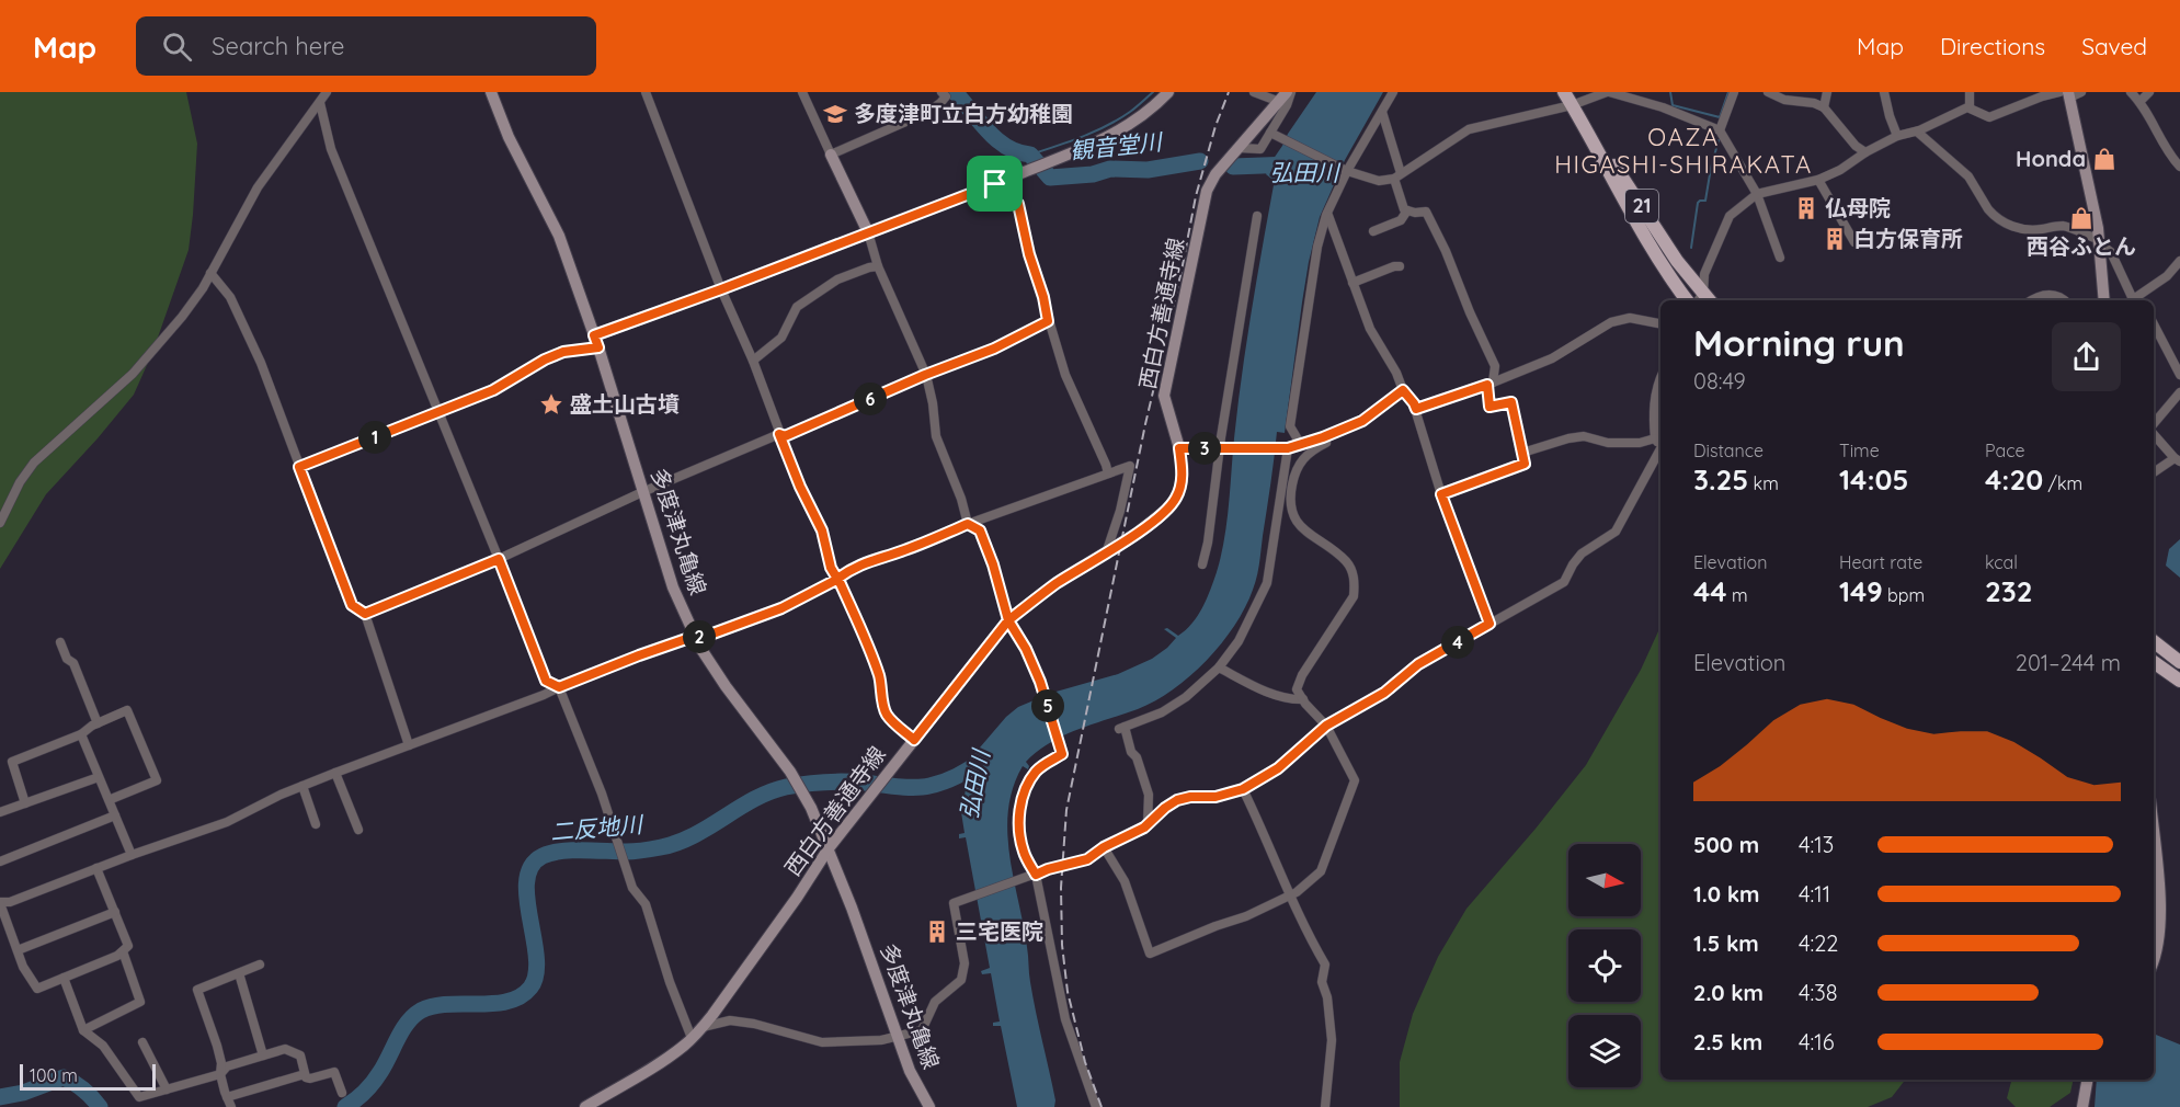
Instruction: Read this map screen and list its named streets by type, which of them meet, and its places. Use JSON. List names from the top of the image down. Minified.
{"streets":{"main road":["21","西白方善通寺線","多度津丸亀線"]},"crossings":[["西白方善通寺線","多度津丸亀線"]],"districts":["OAZA HIGASHI-SHIRAKATA"],"water":["観音堂川","弘田川","二反地川"],"places":{"school or university":["多度津町立白方幼稚園"],"shop":["Honda","西谷ふとん"],"building":["仏母院","白方保育所","三宅医院"],"place":["盛土山古墳"]},"scale_bar":"100 m","north":"right","page":{"header":"Map","search":"Search here","nav":["Map","Directions","Saved"],"heading":["Morning run","08:49"],"pins":["6","1","3","2","4","5"],"stats":[["Distance","3.25 km"],["Time","14:05"],["Pace","4:20 /km"],["Elevation","44 m"],["Heart rate","149 bpm"],["kcal","232"]],"chart":["Elevation","201–244 m"],"list":[{"name":"500 m","note":"4:13"},{"name":"1.0 km","note":"4:11"},{"name":"1.5 km","note":"4:22"},{"name":"2.0 km","note":"4:38"},{"name":"2.5 km","note":"4:16"}],"scale":"100 m"}}
